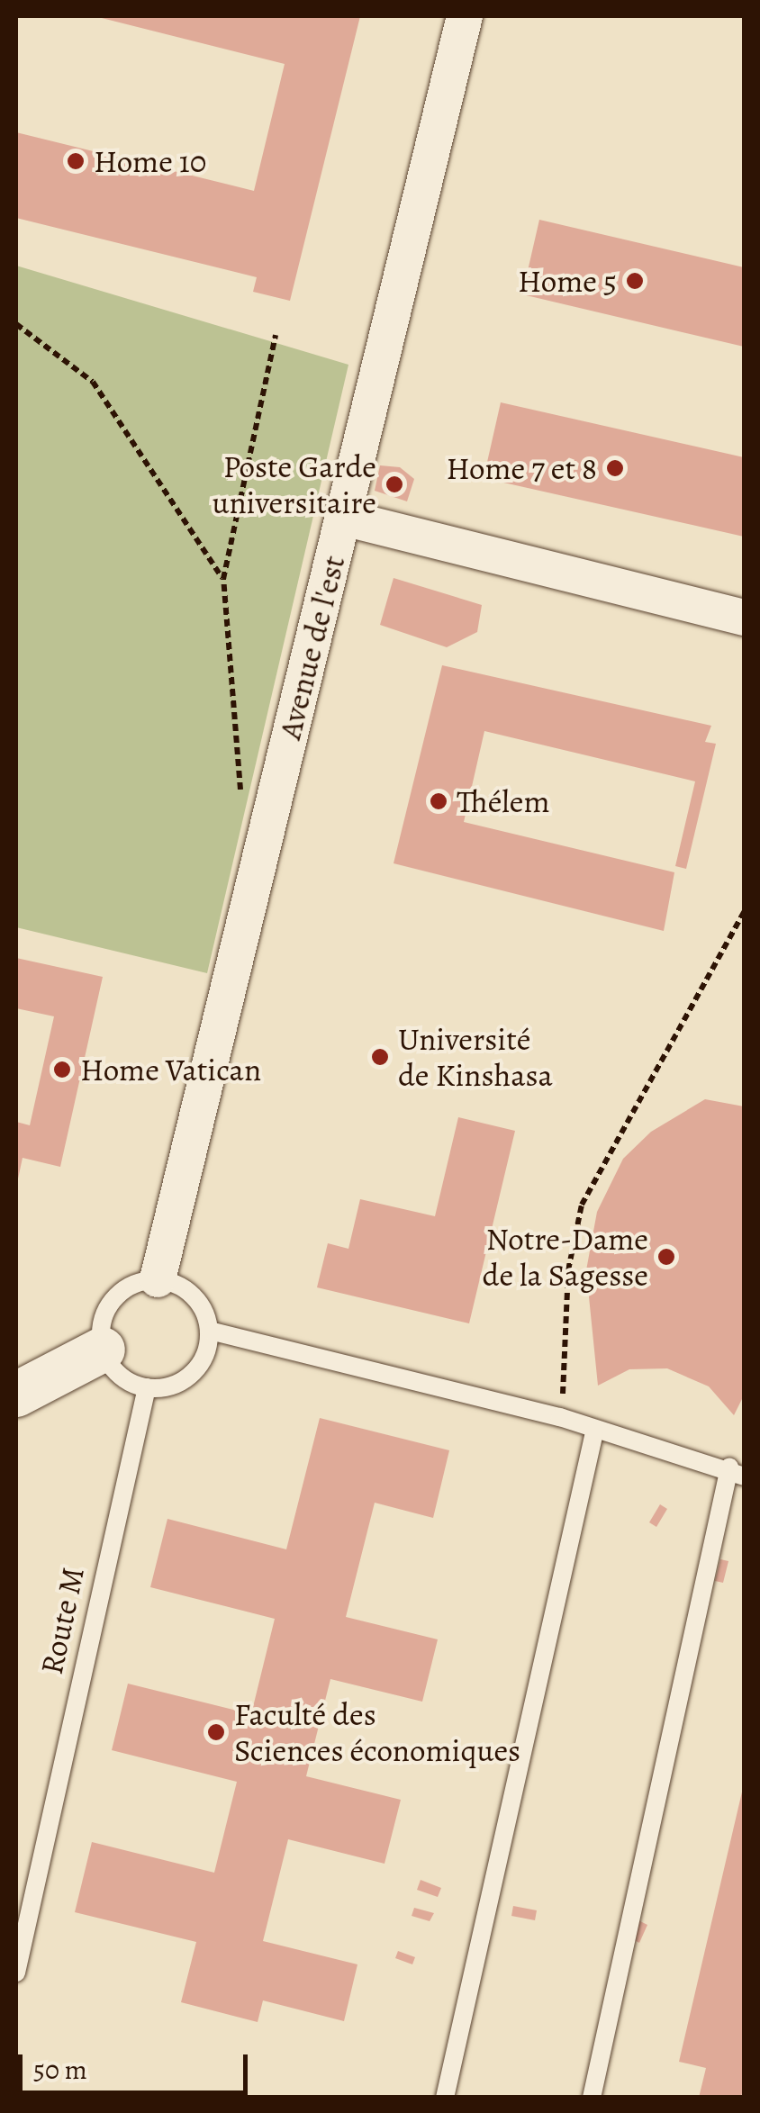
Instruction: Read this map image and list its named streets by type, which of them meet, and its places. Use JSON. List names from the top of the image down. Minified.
{"streets":{"street":["Avenue de l'est"],"lane":["Route M"]},"crossings":[["Avenue de l'est","Route M"]],"places":["Home 10","Home 5","Home 7 et 8","Poste Garde universitaire","Thélem","Université de Kinshasa","Home Vatican","Notre-Dame de la Sagesse","Faculté des Sciences économiques"],"scale_bar":"50 m"}
